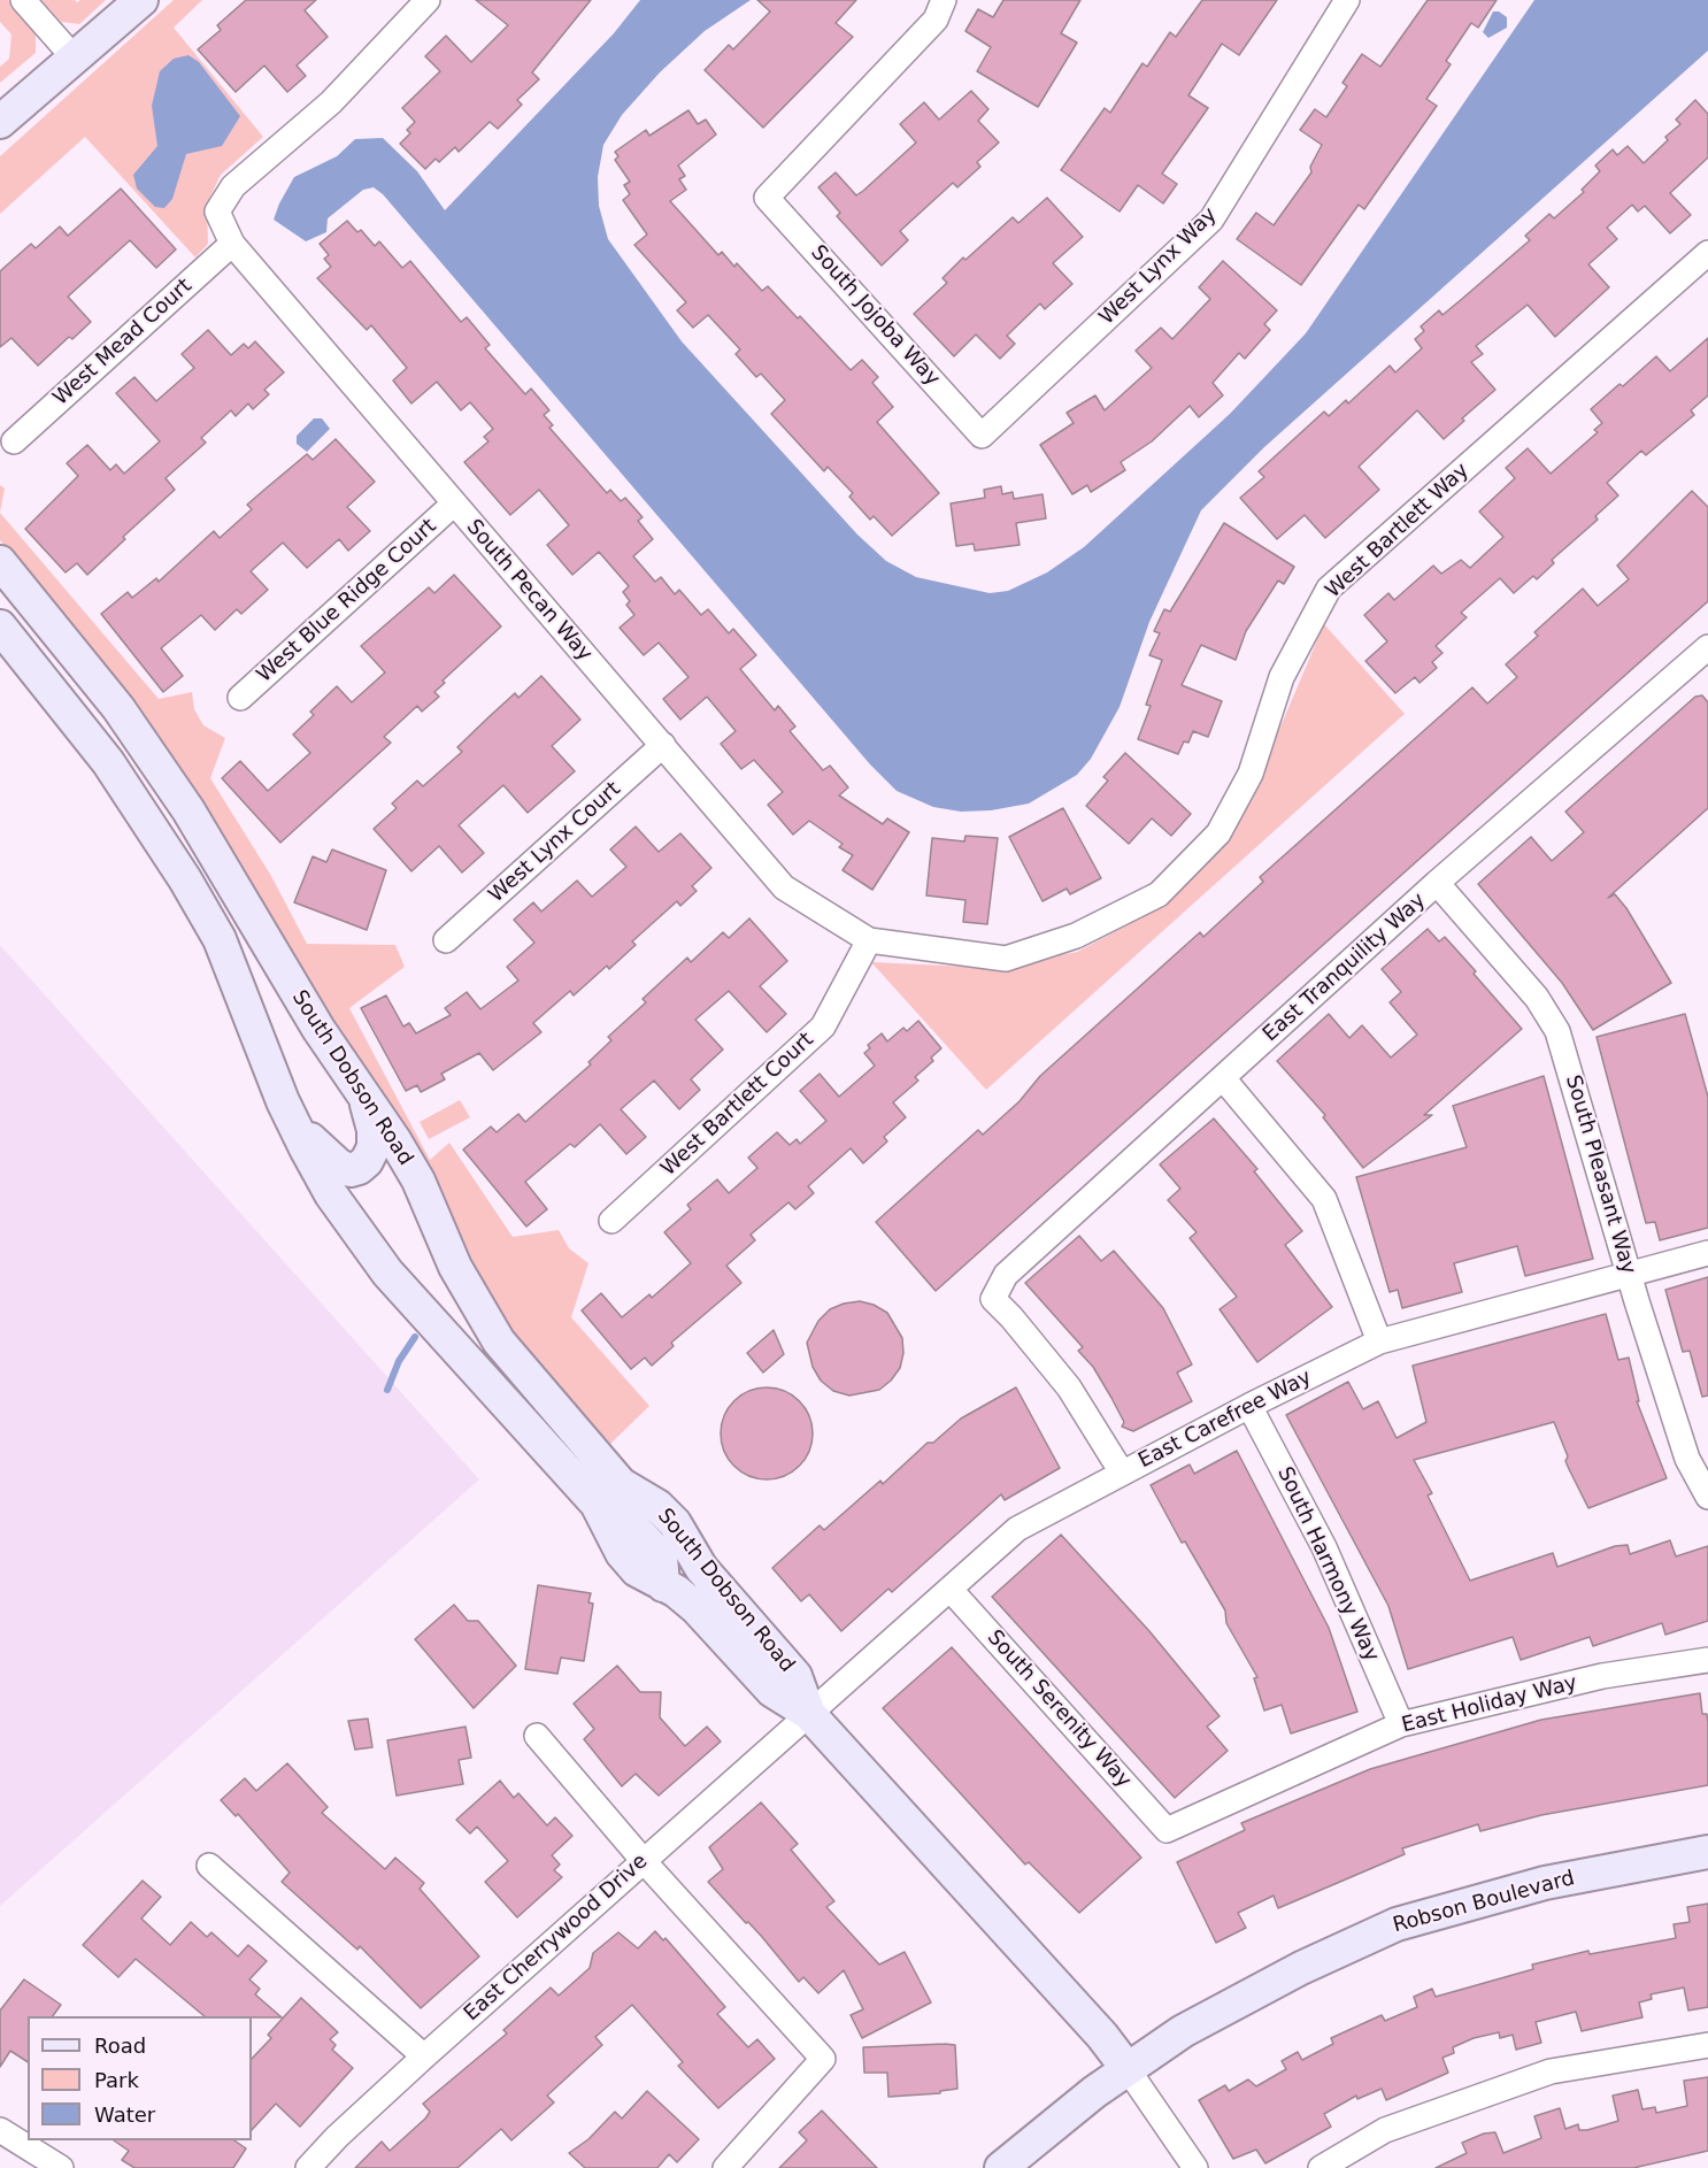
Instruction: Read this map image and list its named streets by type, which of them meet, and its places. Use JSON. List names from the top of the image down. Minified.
{"streets":{"street":["West Lynx Way","South Jojoba Way","West Mead Court","West Bartlett Way","South Pecan Way","West Blue Ridge Court","West Lynx Court","East Tranquility Way","South Dobson Road","West Bartlett Court","South Pleasant Way","East Carefree Way","South Harmony Way","East Holiday Way","South Serenity Way","Robson Boulevard","East Cherrywood Drive"]},"crossings":[["West Lynx Way","South Jojoba Way"],["West Mead Court","South Pecan Way"],["West Bartlett Way","South Pecan Way"],["West Bartlett Way","West Bartlett Court"],["South Pecan Way","West Blue Ridge Court"],["South Pecan Way","West Lynx Court"],["South Pecan Way","West Bartlett Court"],["East Tranquility Way","South Pleasant Way"],["East Tranquility Way","East Carefree Way"],["South Dobson Road","East Carefree Way"],["South Dobson Road","Robson Boulevard"],["South Dobson Road","East Cherrywood Drive"],["South Pleasant Way","East Carefree Way"],["East Carefree Way","South Harmony Way"],["East Carefree Way","South Serenity Way"],["East Carefree Way","East Cherrywood Drive"],["South Harmony Way","East Holiday Way"],["East Holiday Way","South Serenity Way"]],"legend":["Road","Park","Water"]}
